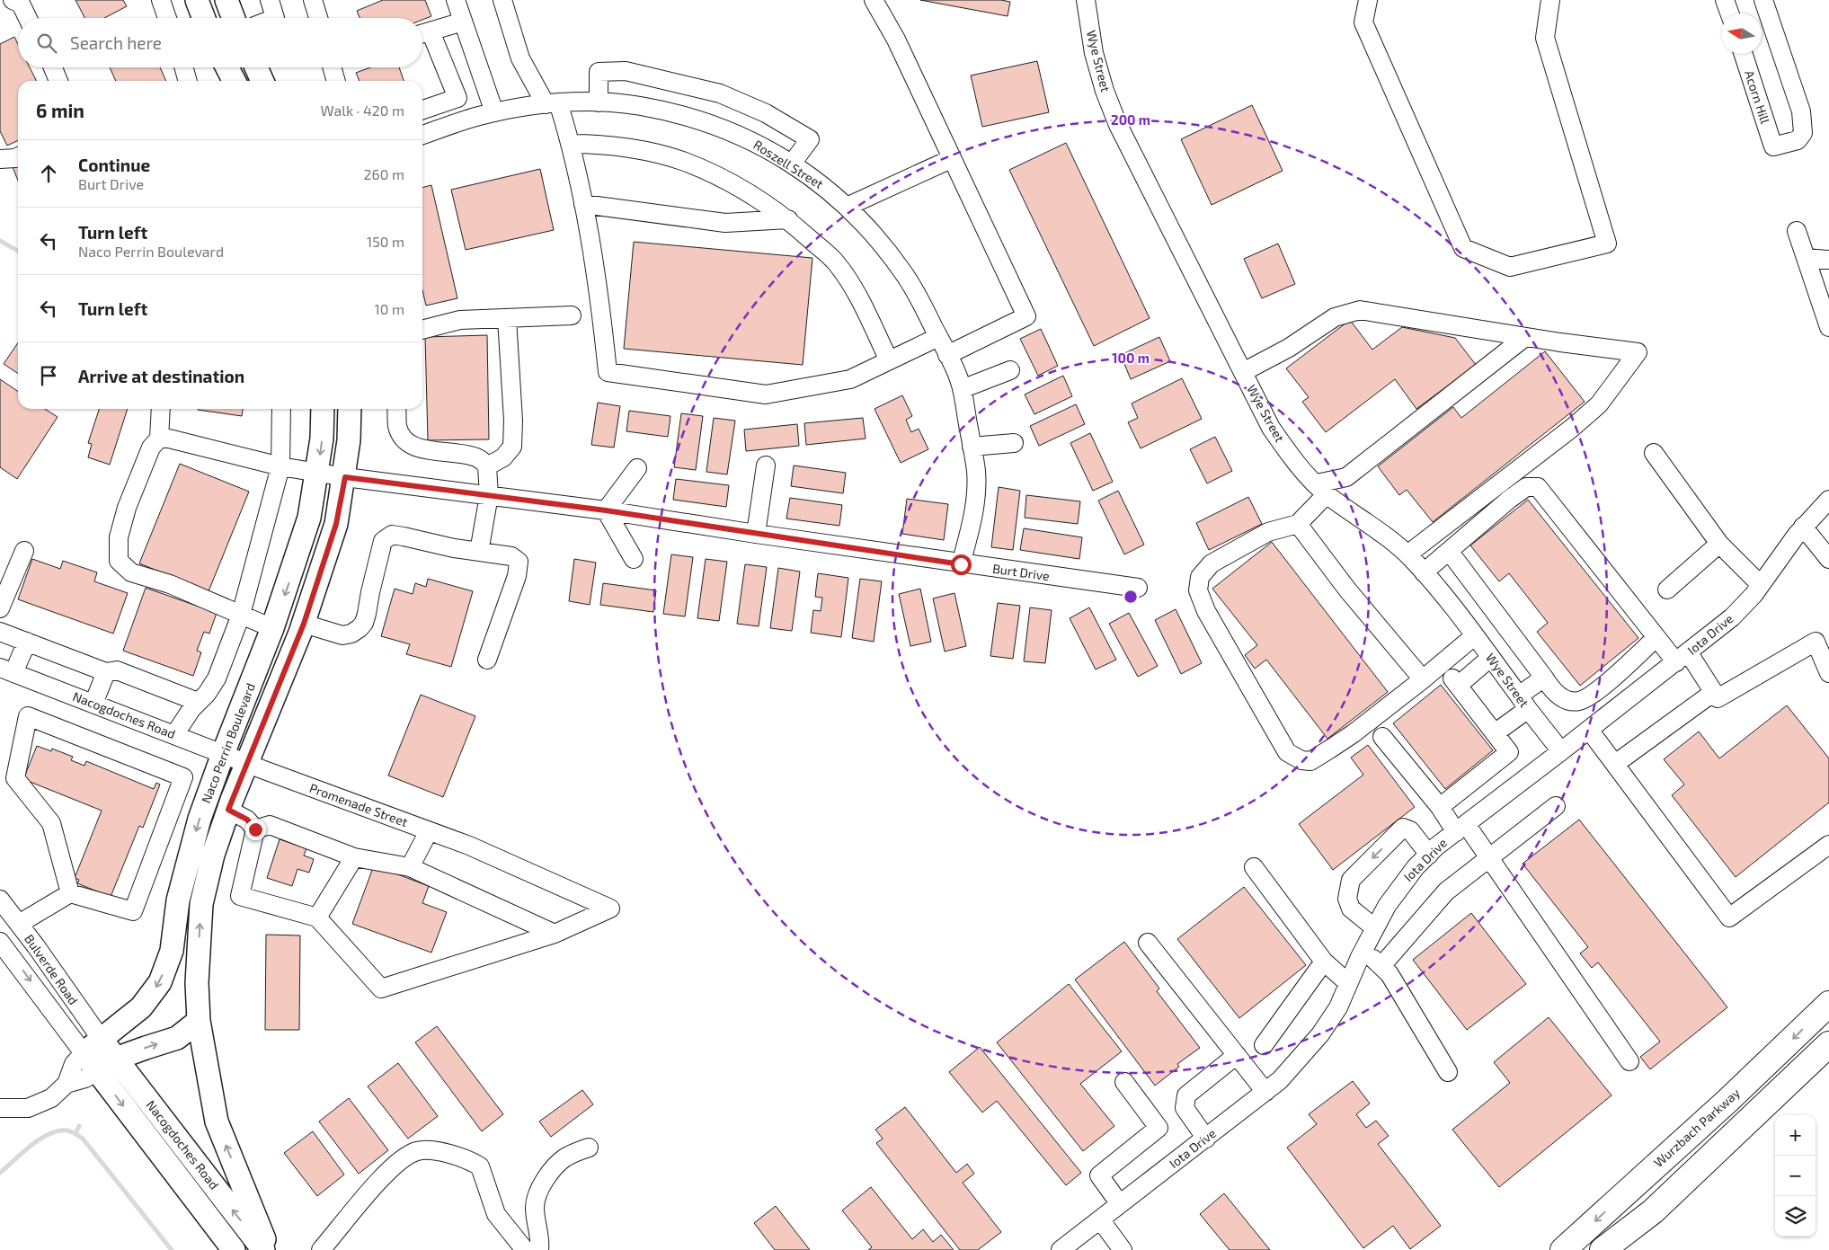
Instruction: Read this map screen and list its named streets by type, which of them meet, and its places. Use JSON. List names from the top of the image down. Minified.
{"streets":{"highway":["Wurzbach Parkway"],"main road":["Nacogdoches Road","Naco Perrin Boulevard"],"street":["Wye Street","Acorn Hill","Roszell Street","Burt Drive","Iota Drive","Promenade Street","Bulverde Road"]},"crossings":[["Wye Street","Iota Drive"],["Roszell Street","Burt Drive"],["Burt Drive","Naco Perrin Boulevard"],["Nacogdoches Road","Naco Perrin Boulevard"],["Nacogdoches Road","Promenade Street"],["Nacogdoches Road","Bulverde Road"],["Naco Perrin Boulevard","Promenade Street"],["Naco Perrin Boulevard","Bulverde Road"]],"north":"left","page":{"search":"Search here","heading":["6 min","Walk · 420 m"],"list":[["Continue","Burt Drive","260 m"],["Turn left","Naco Perrin Boulevard","150 m"],["Turn left","10 m"],"Arrive at destination"],"map_buttons":["+","−"]},"rings":["200 m","100 m"]}
